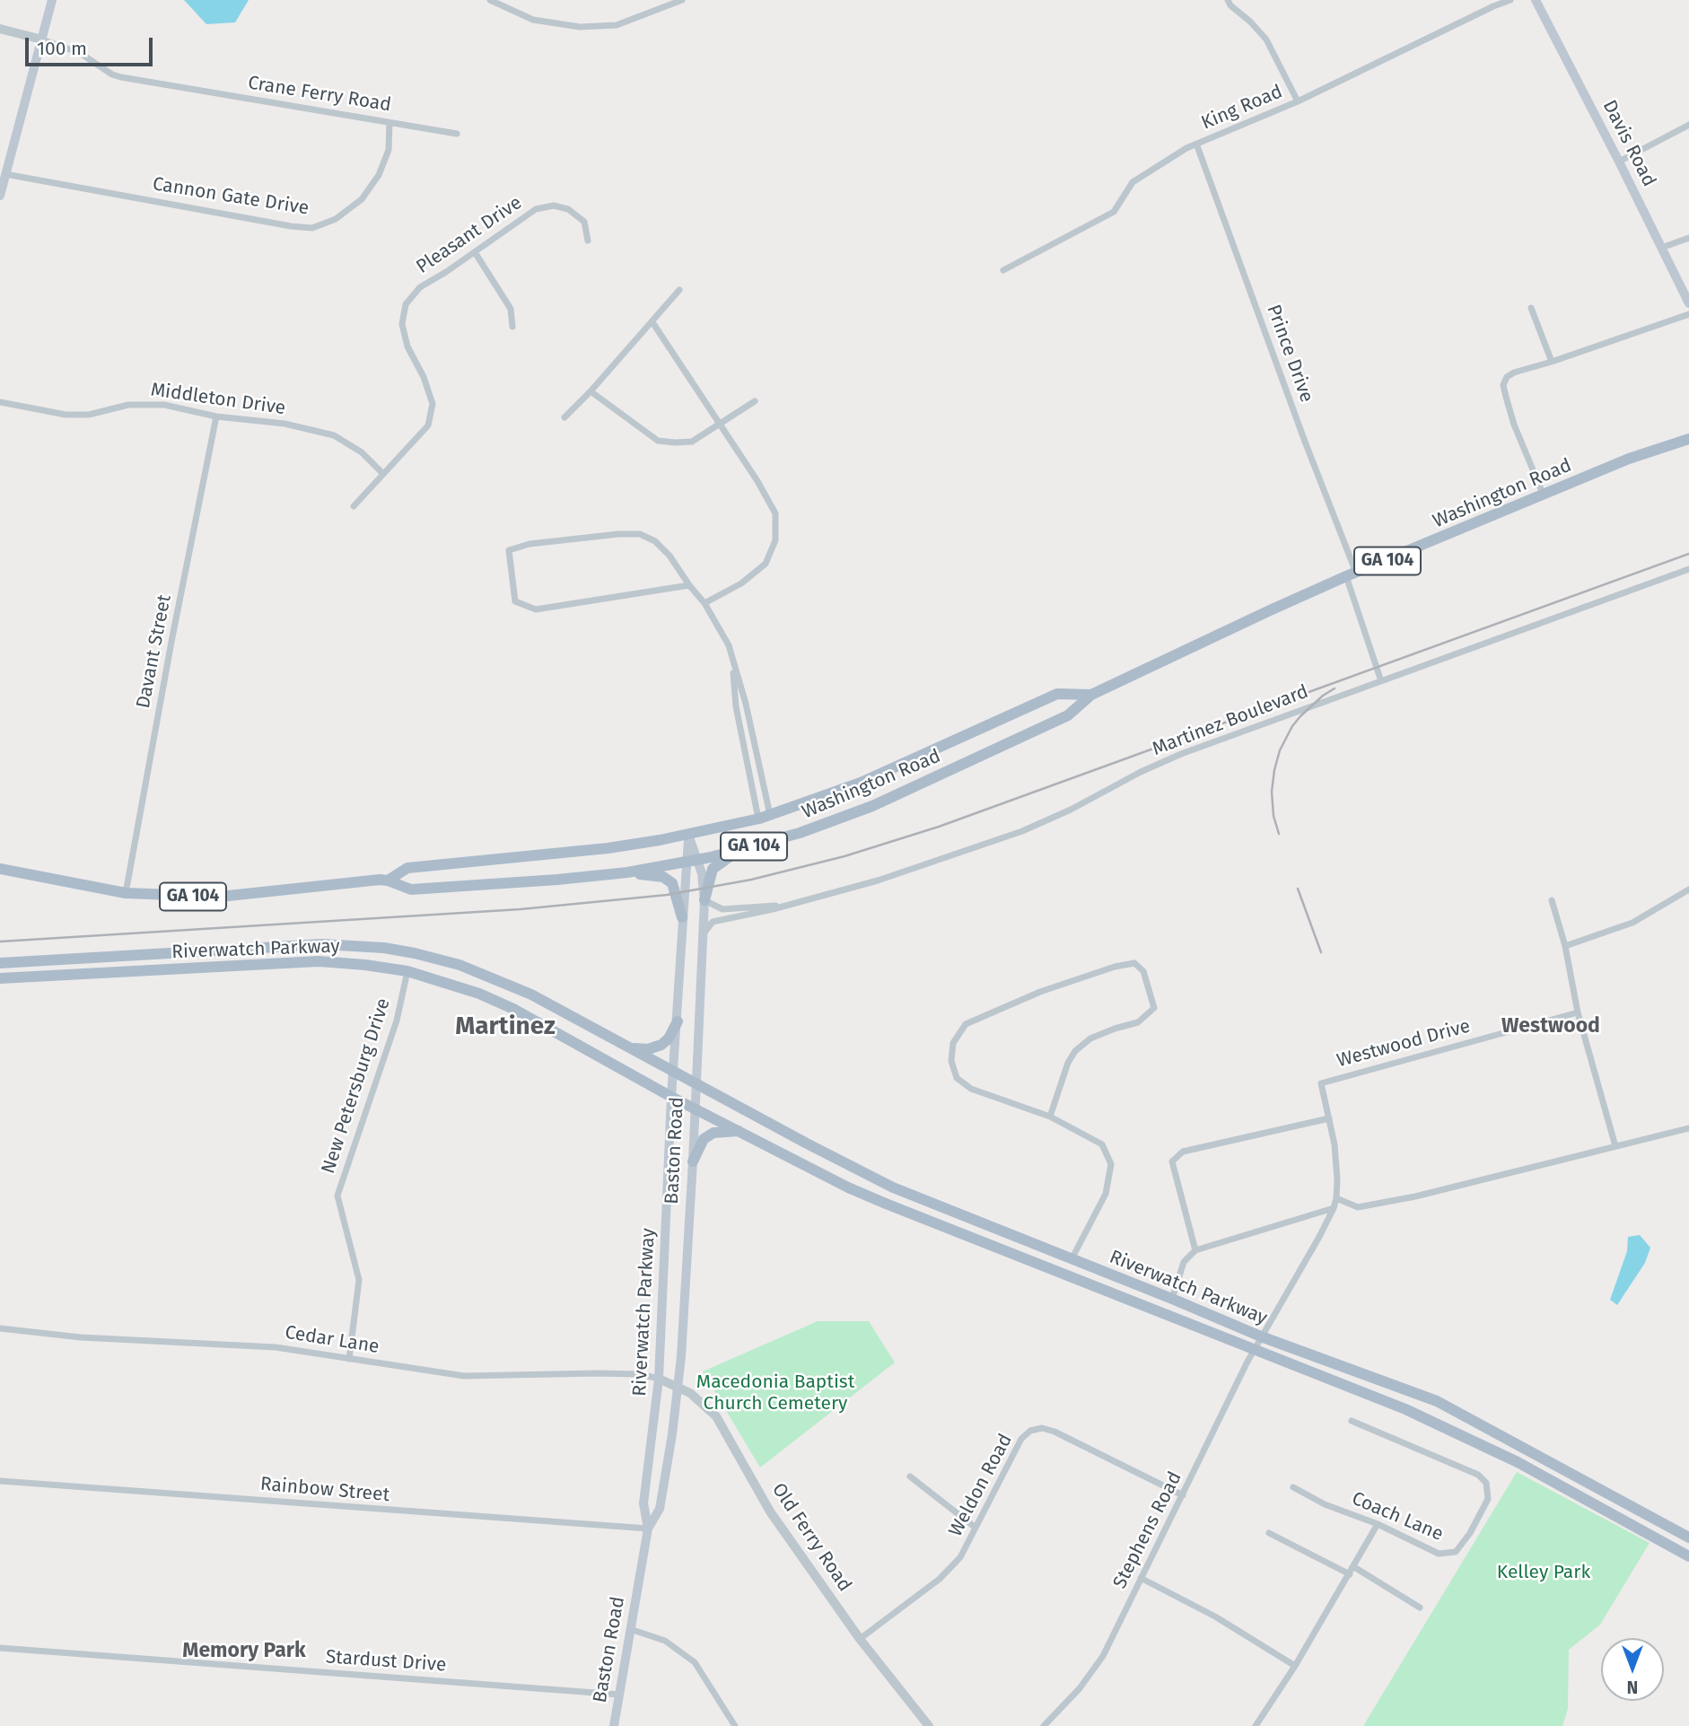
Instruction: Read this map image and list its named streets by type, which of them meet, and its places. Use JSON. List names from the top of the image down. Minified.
{"streets":{"main road":["Davis Road","Washington Road","GA 104","Riverwatch Parkway","Baston Road"],"street":["Crane Ferry Road","King Road","Cannon Gate Drive","Pleasant Drive","Prince Drive","Middleton Drive","Davant Street","Martinez Boulevard","Westwood Drive","New Petersburg Drive","Cedar Lane","Weldon Road","Rainbow Street","Coach Lane","Stephens Road","Old Ferry Road","Stardust Drive"]},"crossings":[["Crane Ferry Road","Cannon Gate Drive"],["King Road","Prince Drive"],["Pleasant Drive","Middleton Drive"],["Prince Drive","Washington Road"],["Prince Drive","Martinez Boulevard"],["Middleton Drive","Davant Street"],["Washington Road","Davant Street"],["Washington Road","Riverwatch Parkway"],["Washington Road","Baston Road"],["Martinez Boulevard","Baston Road"],["Riverwatch Parkway","Westwood Drive"],["Riverwatch Parkway","New Petersburg Drive"],["Riverwatch Parkway","Baston Road"],["Riverwatch Parkway","Cedar Lane"],["Riverwatch Parkway","Rainbow Street"],["Riverwatch Parkway","Stephens Road"],["Riverwatch Parkway","Old Ferry Road"],["Westwood Drive","Stephens Road"],["New Petersburg Drive","Cedar Lane"],["Baston Road","Rainbow Street"],["Baston Road","Old Ferry Road"],["Baston Road","Stardust Drive"],["Cedar Lane","Old Ferry Road"],["Weldon Road","Stephens Road"],["Weldon Road","Old Ferry Road"]],"districts":["Martinez","Westwood","Memory Park"],"parks":["Macedonia Baptist Church Cemetery","Kelley Park"],"scale_bar":"100 m","north":"bottom"}
